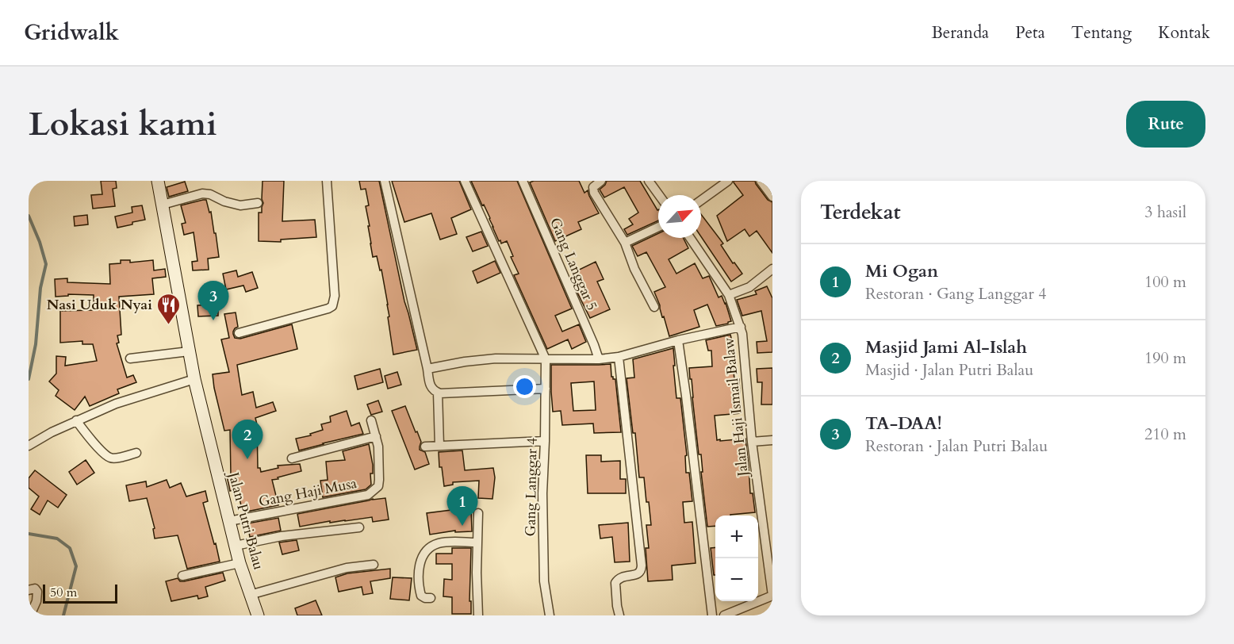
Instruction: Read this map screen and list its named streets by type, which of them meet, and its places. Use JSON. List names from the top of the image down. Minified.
{"streets":{"main road":["Jalan Putri Balau"],"street":["Gang Langgar 5","Jalan Haji Ismail Balaw","Gang Langgar 4","Gang Haji Musa"]},"crossings":[["Gang Haji Musa","Jalan Putri Balau"]],"places":{"restaurant":["Nasi Uduk Nyai"]},"scale_bar":"50 m","north":"top right","page":{"header":"Gridwalk","nav":["Beranda","Peta","Tentang","Kontak"],"buttons":"Rute","title":"Lokasi kami","heading":["Terdekat","3 hasil"],"list":[{"mark":"1","name":"Mi Ogan","note":"Restoran · Gang Langgar 4","value":"100 m"},{"mark":"2","name":"Masjid Jami Al-Islah","note":"Masjid · Jalan Putri Balau","value":"190 m"},{"mark":"3","name":"TA-DAA!","note":"Restoran · Jalan Putri Balau","value":"210 m"}],"pins":["3","2","1"],"map_buttons":["+","−"],"scale":"50 m"}}
